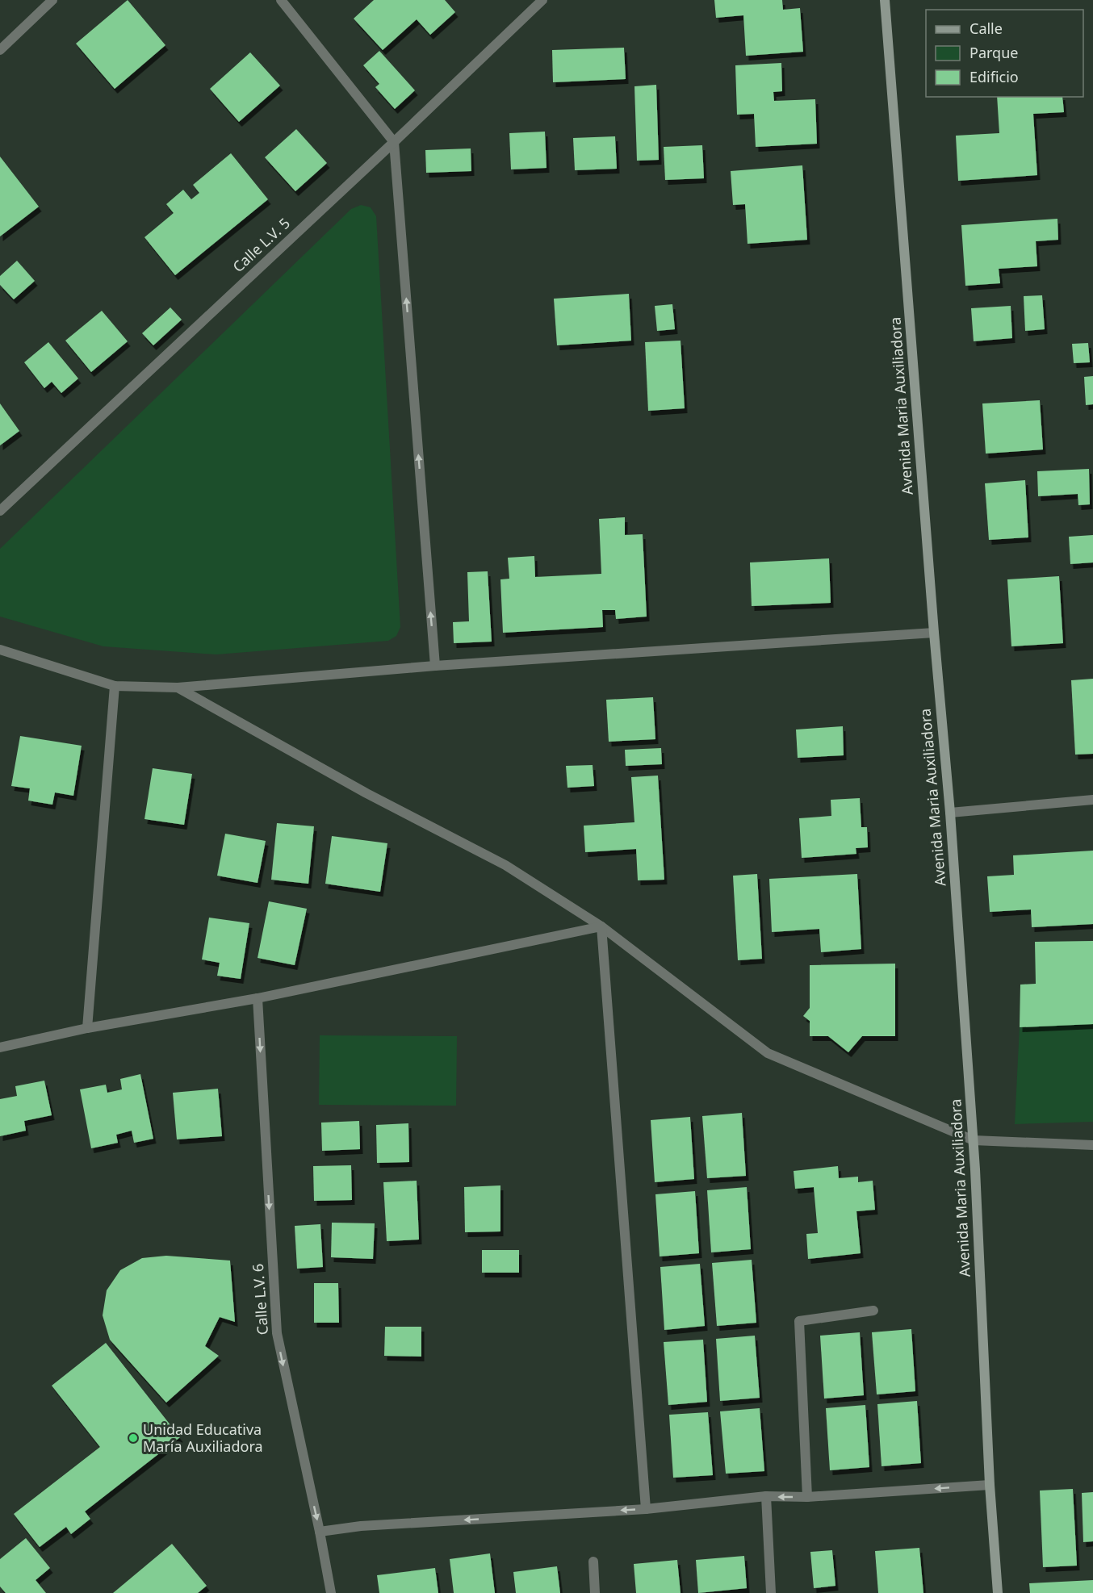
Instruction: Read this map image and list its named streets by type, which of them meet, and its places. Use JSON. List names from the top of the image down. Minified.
{"streets":{"main road":["Avenida Maria Auxiliadora"],"street":["Calle L.V. 5","Calle L.V. 6"]},"one_way":["Calle L.V. 6"],"places":["Unidad Educativa María Auxiliadora"],"legend":["Calle","Parque","Edificio"]}
